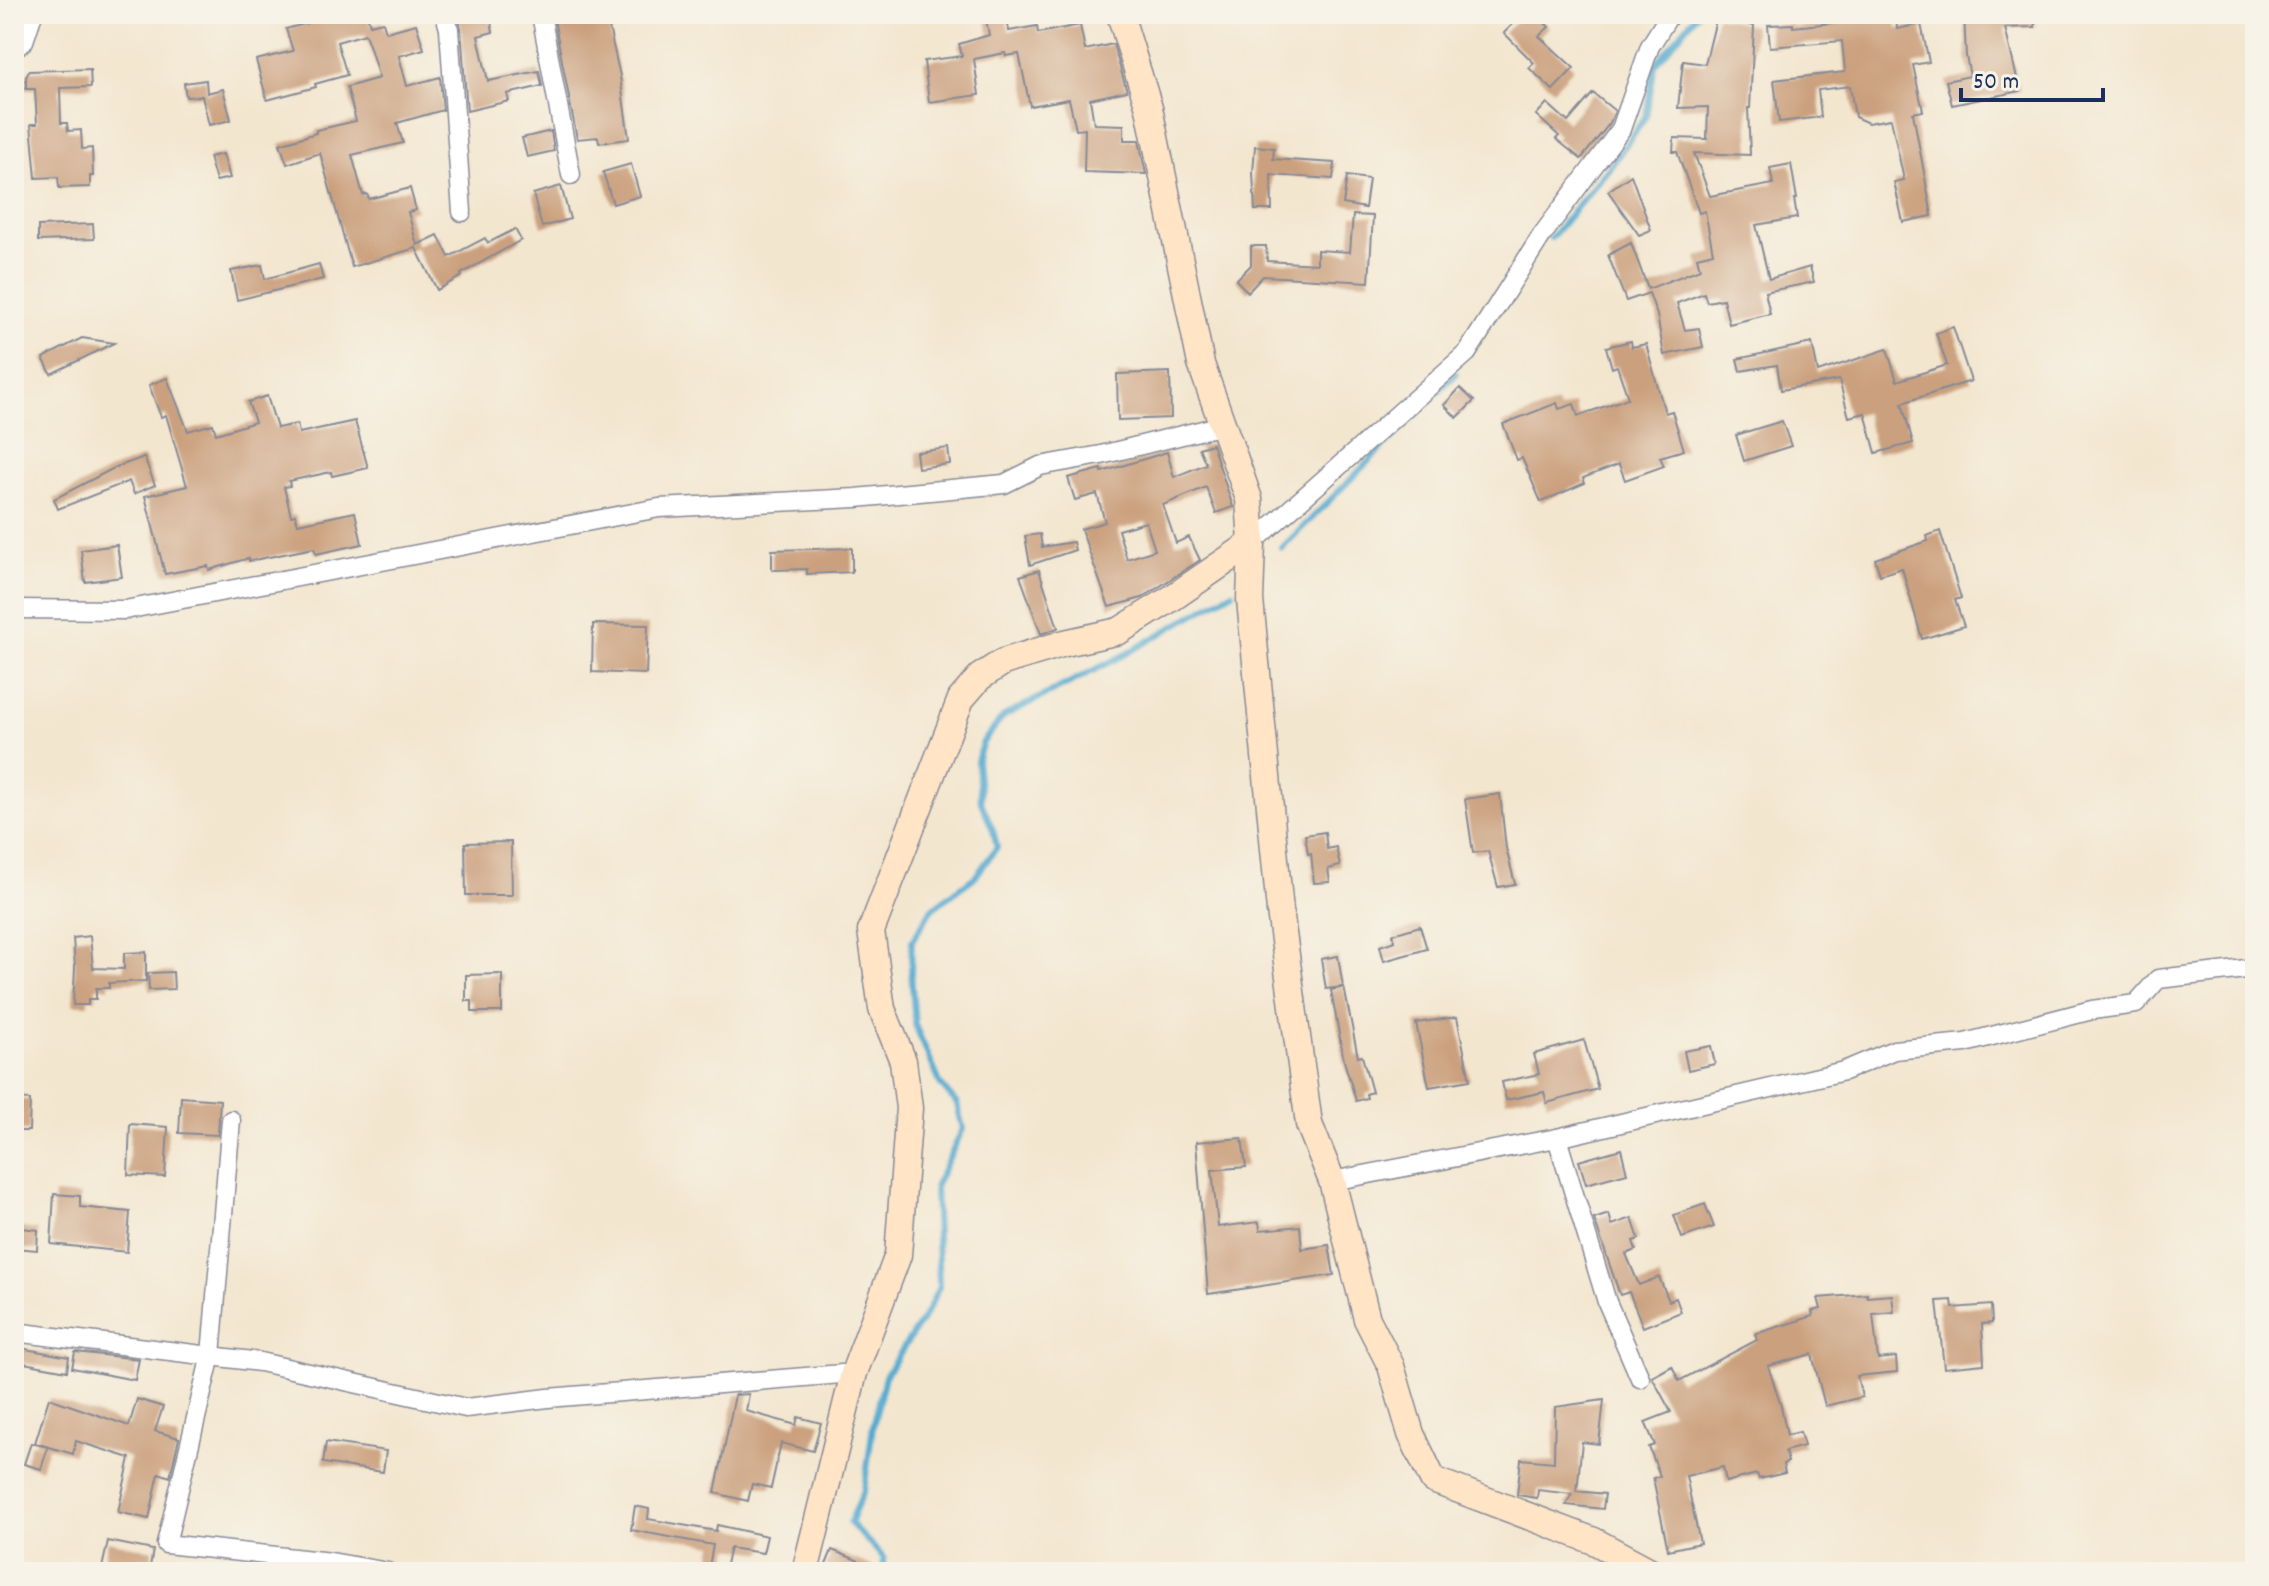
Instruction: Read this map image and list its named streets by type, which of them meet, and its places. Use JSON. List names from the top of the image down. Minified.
{"scale_bar":"50 m"}
